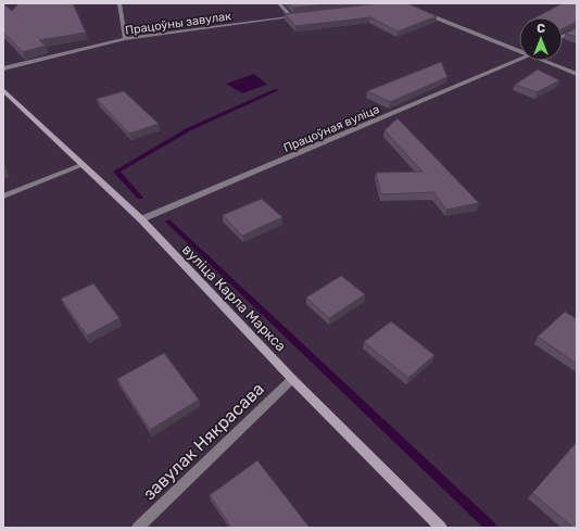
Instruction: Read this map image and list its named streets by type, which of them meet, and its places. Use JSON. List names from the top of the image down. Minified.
{"streets":{"main road":["вуліца Карла Маркса"],"street":["Працоўны завулак","Працоўная вуліца","завулак Някрасава"]},"crossings":[["Працоўная вуліца","вуліца Карла Маркса"],["вуліца Карла Маркса","завулак Някрасава"]],"north":"top"}
